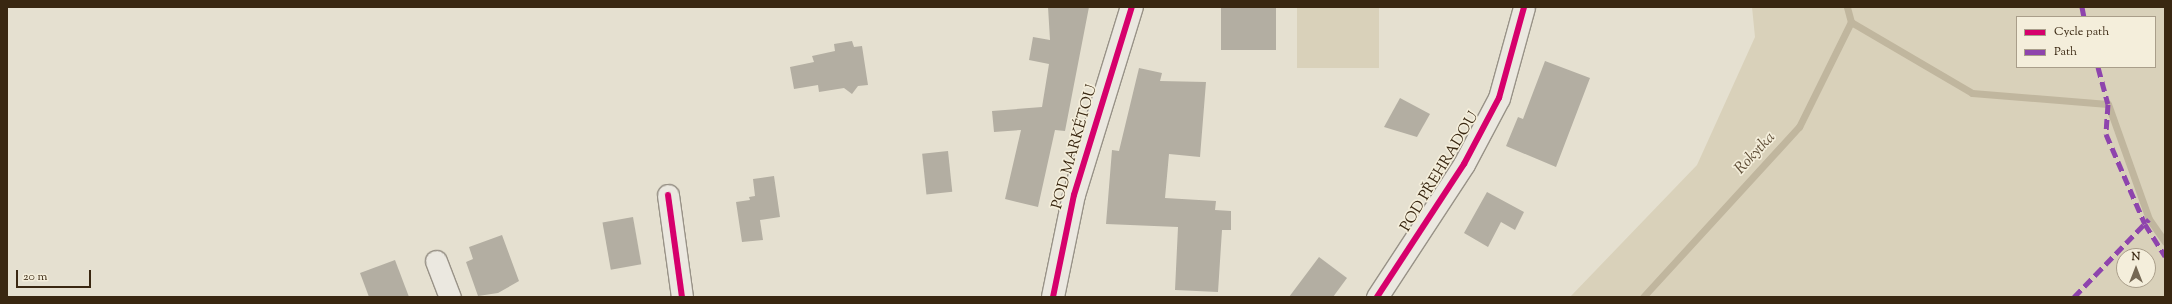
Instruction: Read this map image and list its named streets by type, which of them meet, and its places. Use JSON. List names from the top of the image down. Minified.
{"streets":{"street":["POD MARKÉTOU","POD PŘEHRADOU"]},"water":["Rokytka"],"legend":["Cycle path","Path"],"scale_bar":"20 m","north":"top"}
